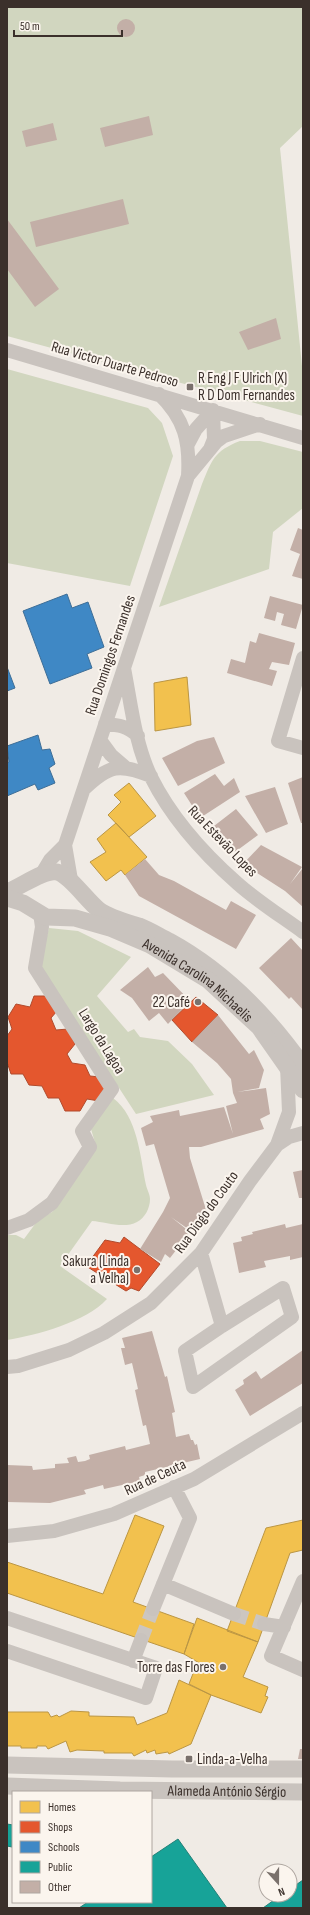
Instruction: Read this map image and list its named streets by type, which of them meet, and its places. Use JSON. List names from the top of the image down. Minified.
{"streets":{"street":["Rua Victor Duarte Pedroso","Rua Domingos Fernandes","Rua Estevão Lopes","Avenida Carolina Michaelis","Largo da Lagoa","Rua Diogo do Couto","Rua de Ceuta","Alameda António Sérgio"]},"crossings":[["Rua Victor Duarte Pedroso","Rua Domingos Fernandes"],["Rua Domingos Fernandes","Rua Estevão Lopes"],["Rua Domingos Fernandes","Avenida Carolina Michaelis"],["Rua Domingos Fernandes","Largo da Lagoa"],["Avenida Carolina Michaelis","Largo da Lagoa"],["Avenida Carolina Michaelis","Rua Diogo do Couto"]],"places":{"transit":["R Eng J F Ulrich (X) R D Dom Fernandes","Linda-a-Velha"],"other":["22 Café","Sakura (Linda a Velha)","Torre das Flores"]},"legend":["Homes","Shops","Schools","Public","Other"],"scale_bar":"50 m","north":"bottom"}
